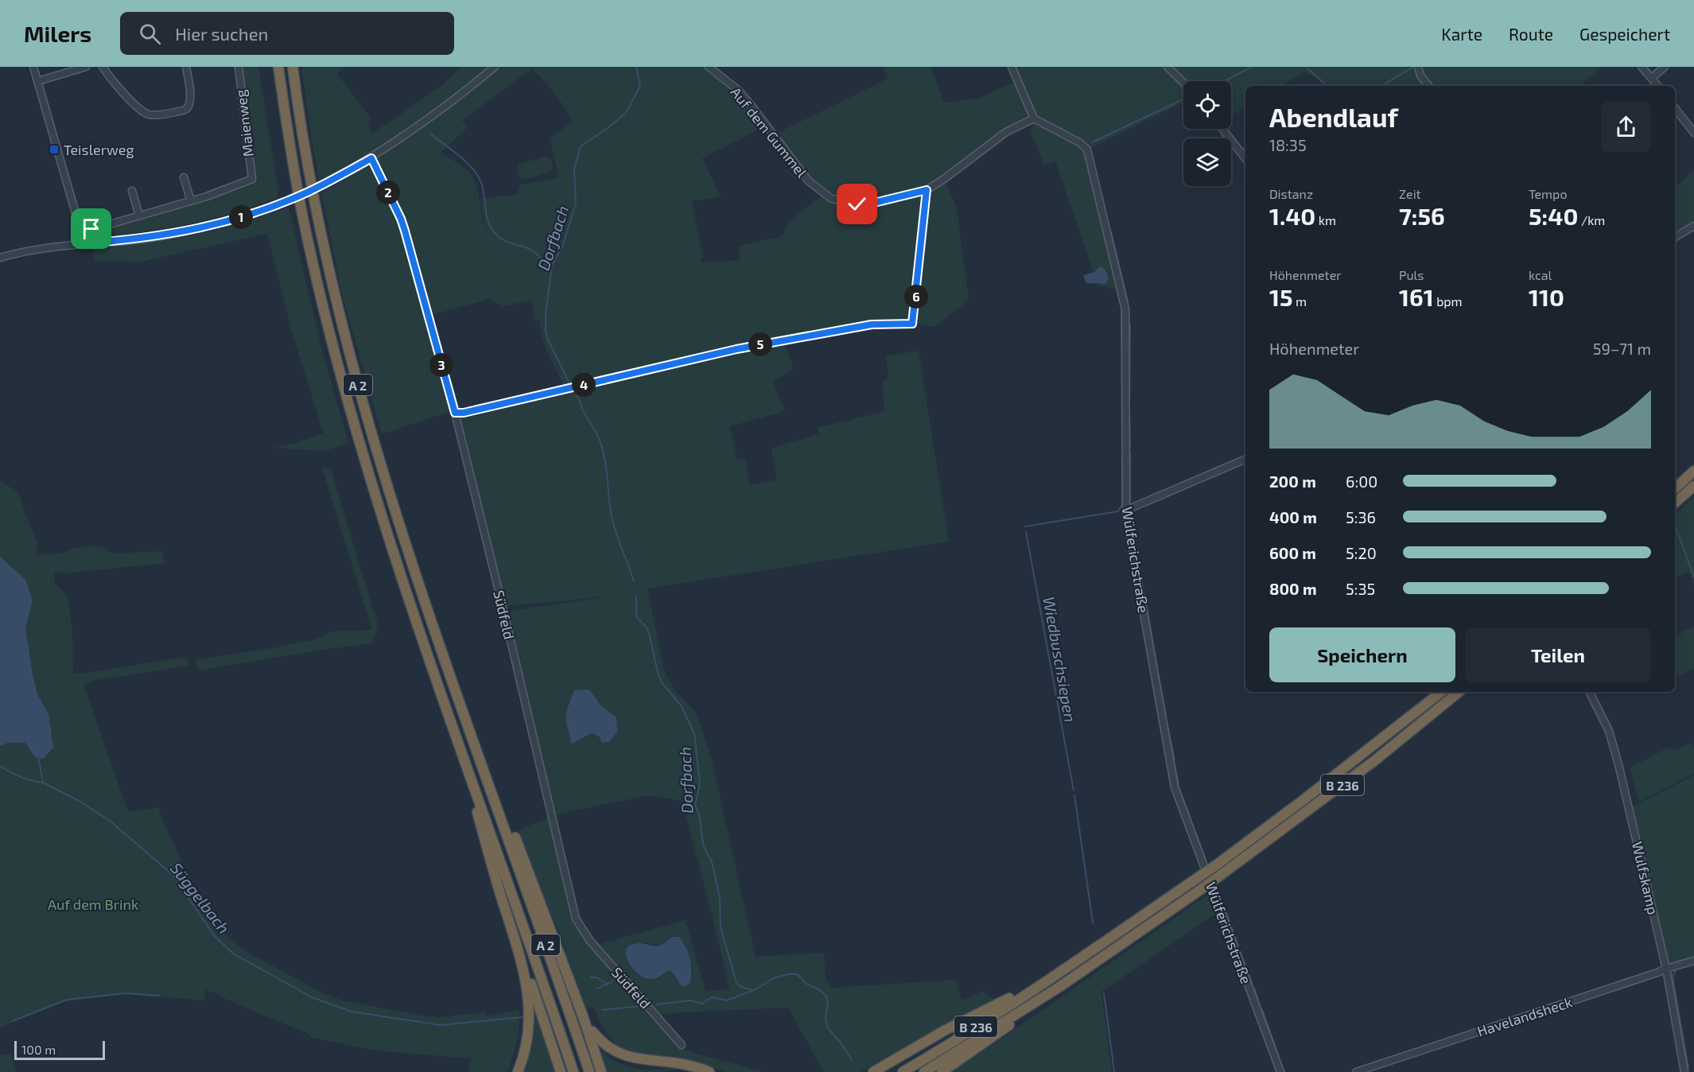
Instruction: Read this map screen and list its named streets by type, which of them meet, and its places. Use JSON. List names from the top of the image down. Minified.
{"streets":{"highway":["A 2","B 236"],"street":["Maienweg","Auf dem Gummel","Wülferichstraße","Südfeld","Wulfskamp","Havelandsheck"]},"crossings":[["Auf dem Gummel","Wülferichstraße"],["Wulfskamp","Havelandsheck"]],"water":["Dorfbach","Wiedbuschsiepen","Süggelbach"],"parks":["Auf dem Brink"],"places":{"transit":["Teislerweg"]},"scale_bar":"100 m","page":{"header":"Milers","search":"Hier suchen","nav":["Karte","Route","Gespeichert"],"heading":["Abendlauf","18:35"],"stats":[["Distanz","1.40 km"],["Zeit","7:56"],["Tempo","5:40 /km"],["Höhenmeter","15 m"],["Puls","161 bpm"],["kcal","110"]],"pins":["2","1","6","5","3","4"],"chart":["Höhenmeter","59–71 m"],"list":[{"name":"200 m","note":"6:00"},{"name":"400 m","note":"5:36"},{"name":"600 m","note":"5:20"},{"name":"800 m","note":"5:35"}],"buttons":["Speichern","Teilen"],"scale":"100 m"}}
